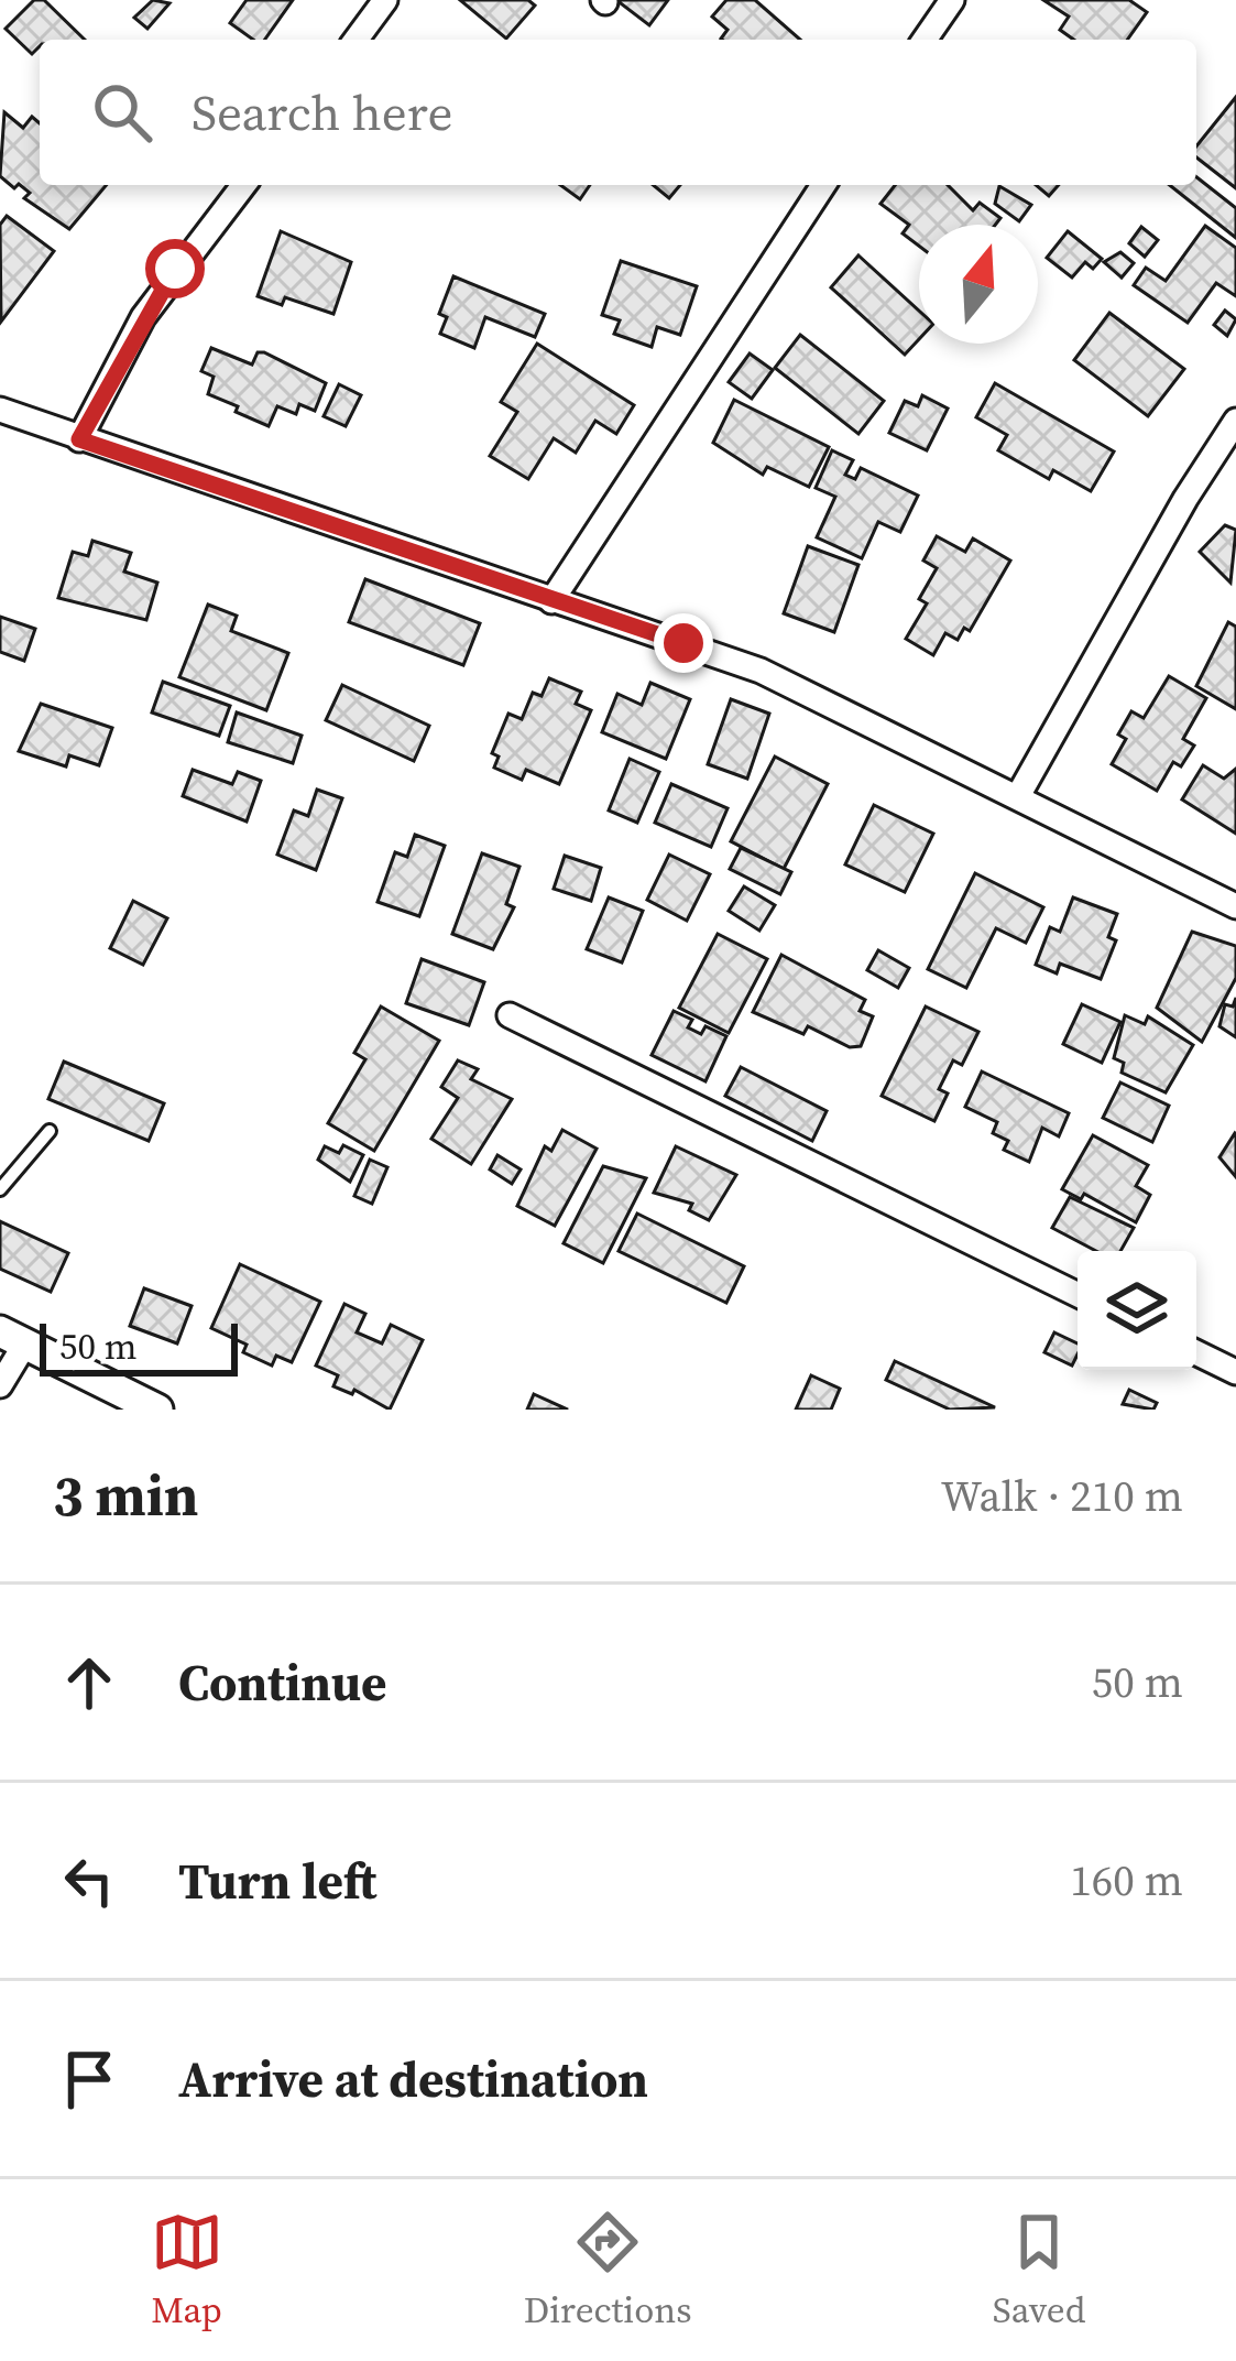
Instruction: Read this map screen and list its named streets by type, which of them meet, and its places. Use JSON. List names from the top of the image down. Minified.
{"scale_bar":"50 m","north":"top","page":{"search":"Search here","scale":"50 m","heading":["3 min","Walk · 210 m"],"list":[["Continue","50 m"],["Turn left","160 m"],"Arrive at destination"],"nav":["Map","Directions","Saved"]}}
